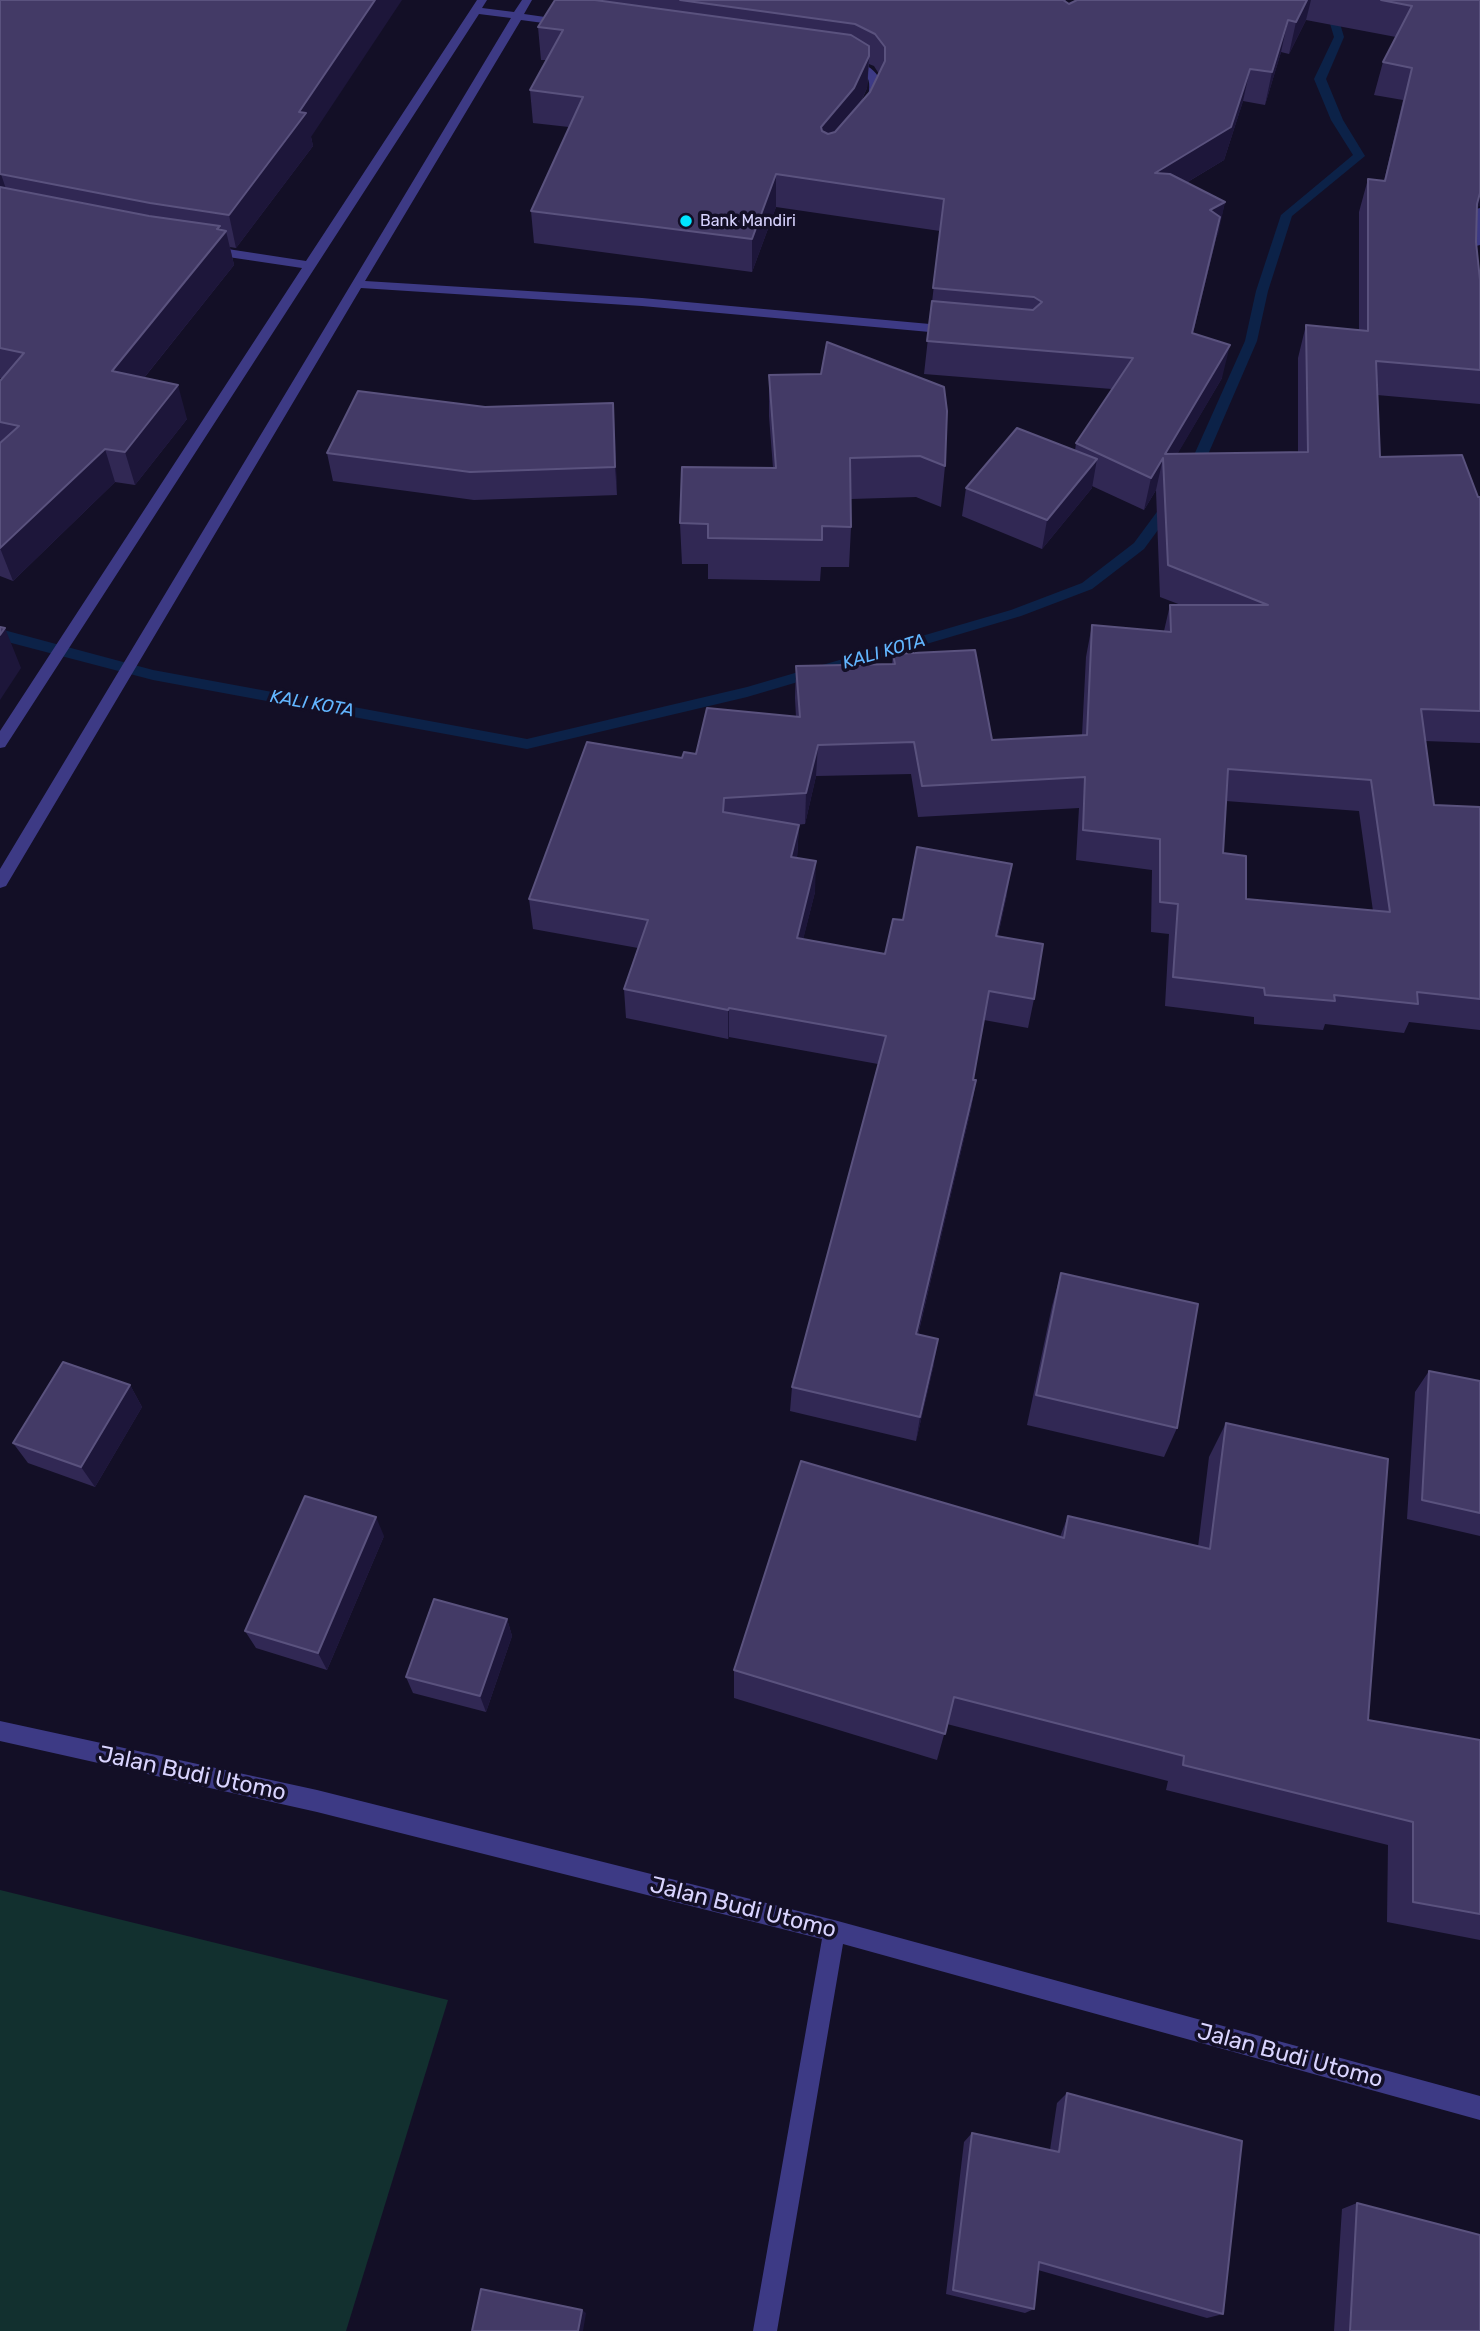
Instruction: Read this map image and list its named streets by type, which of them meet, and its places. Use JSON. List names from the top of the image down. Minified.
{"streets":{"street":["Jalan Budi Utomo"]},"water":["KALI KOTA"],"places":["Bank Mandiri"]}
